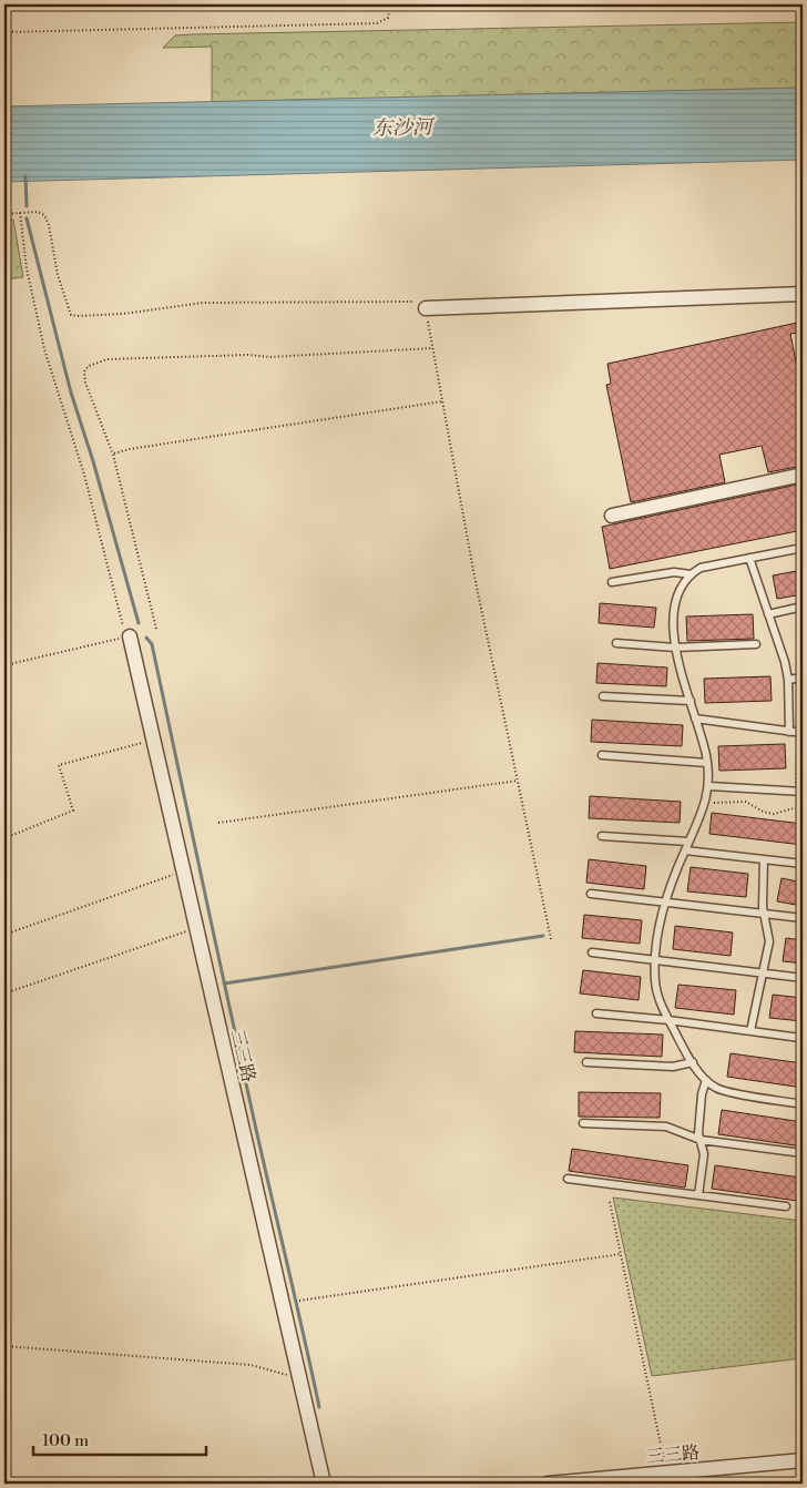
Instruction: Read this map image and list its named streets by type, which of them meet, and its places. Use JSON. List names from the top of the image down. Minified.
{"streets":{"street":["三三路"]},"water":["东沙河"],"scale_bar":"100 m"}
